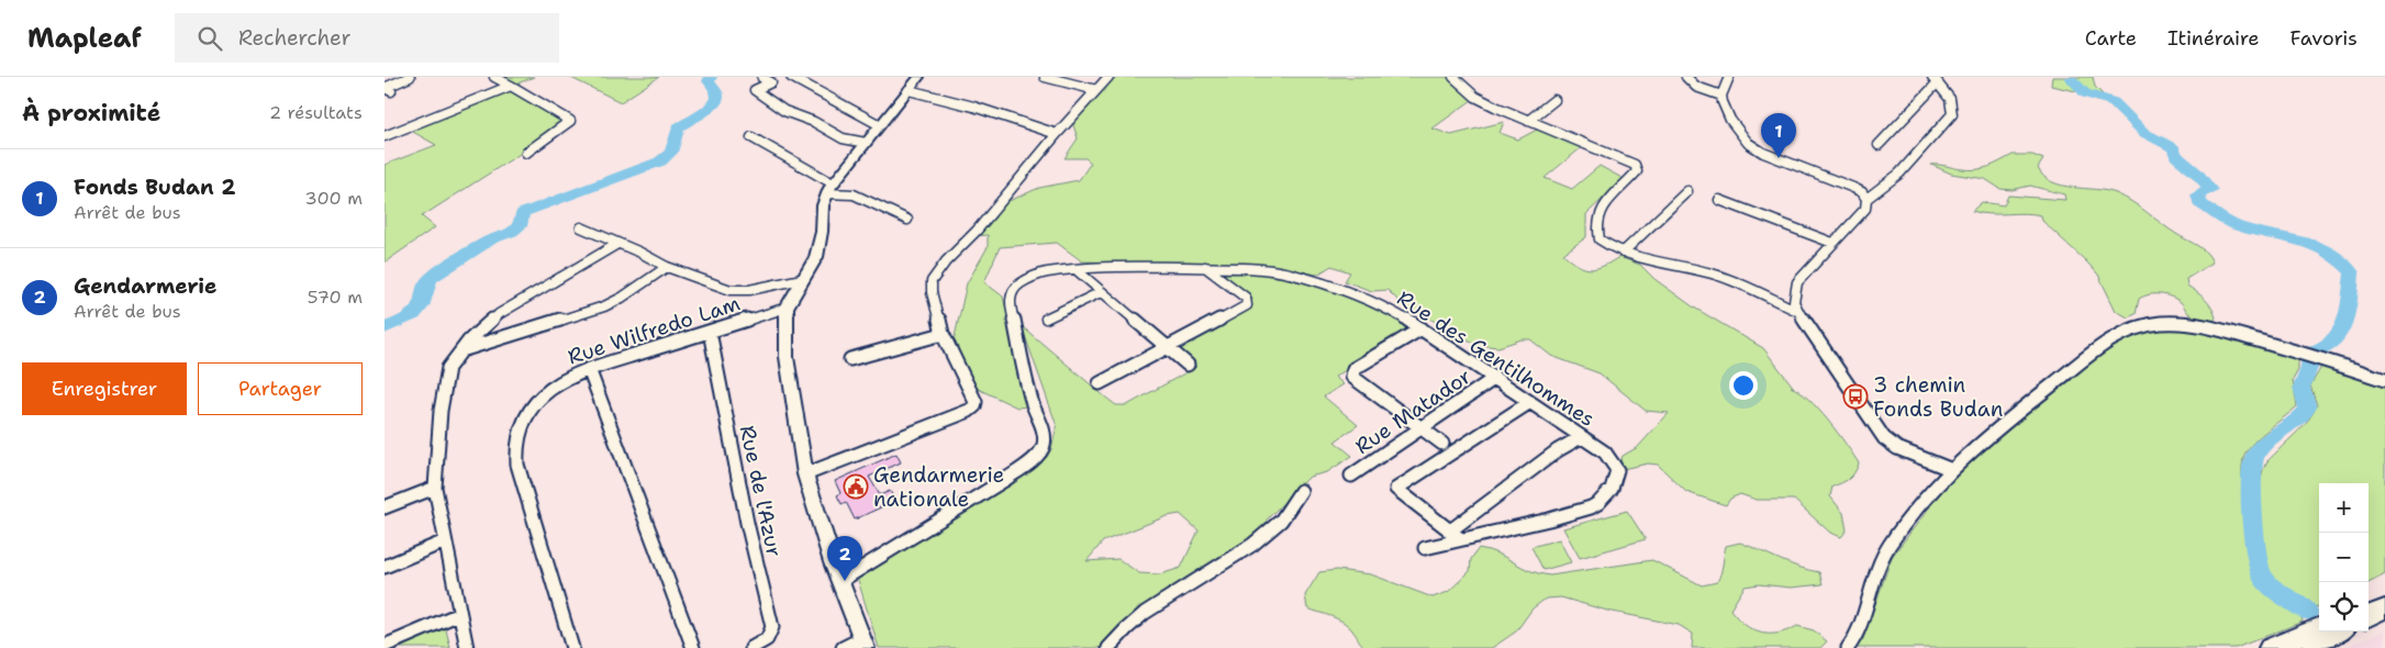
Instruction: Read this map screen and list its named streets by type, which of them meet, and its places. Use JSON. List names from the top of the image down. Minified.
{"streets":{"street":["Rue Wilfredo Lam","Rue des Gentilhommes","Rue Matador","Rue de l'Azur"]},"crossings":[["Rue Wilfredo Lam","Rue de l'Azur"],["Rue des Gentilhommes","Rue Matador"]],"places":{"bus stop":["3 chemin Fonds Budan"],"public building":["Gendarmerie nationale"]},"page":{"header":"Mapleaf","search":"Rechercher","nav":["Carte","Itinéraire","Favoris"],"heading":["À proximité","2 résultats"],"pins":["1","2"],"list":[{"mark":"1","name":"Fonds Budan 2","note":"Arrêt de bus","value":"300 m"},{"mark":"2","name":"Gendarmerie","note":"Arrêt de bus","value":"570 m"}],"buttons":["Enregistrer","Partager"],"map_buttons":["+","−"]}}
